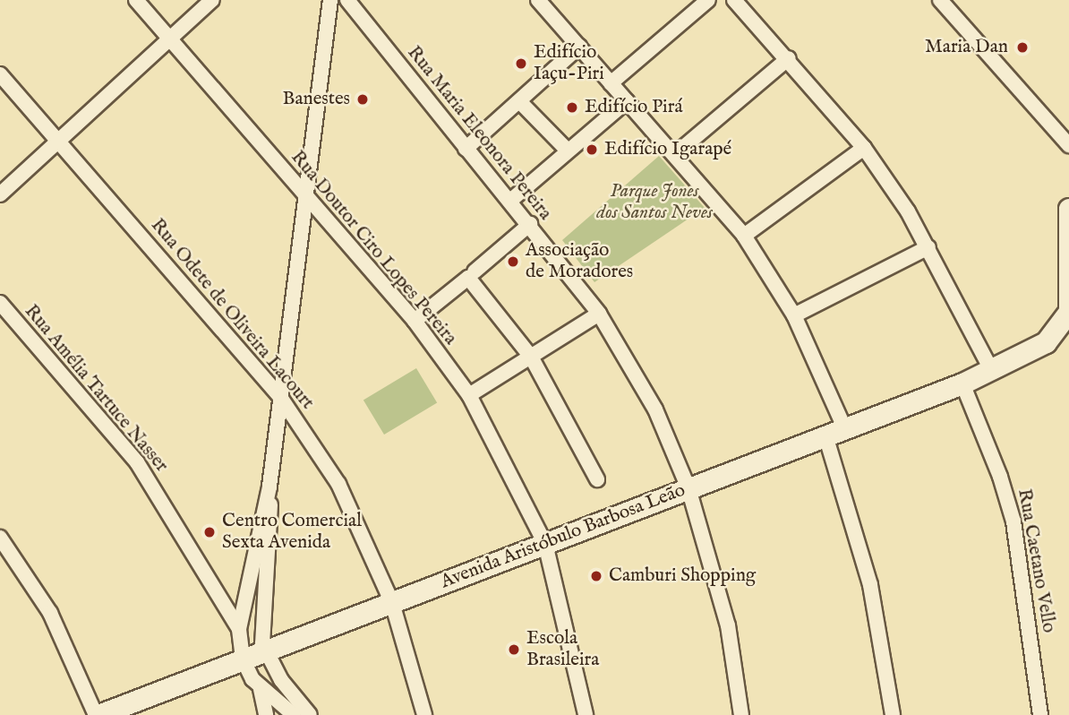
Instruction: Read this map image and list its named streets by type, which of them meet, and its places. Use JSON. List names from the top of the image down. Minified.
{"streets":{"street":["Rua Maria Eleonora Pereira","Rua Doutor Ciro Lopes Pereira","Rua Odete de Oliveira Lacourt","Rua Amélia Tartuce Nasser","Avenida Aristóbulo Barbosa Leão","Rua Caetano Vello"]},"crossings":[["Rua Maria Eleonora Pereira","Avenida Aristóbulo Barbosa Leão"],["Rua Doutor Ciro Lopes Pereira","Avenida Aristóbulo Barbosa Leão"],["Rua Odete de Oliveira Lacourt","Avenida Aristóbulo Barbosa Leão"],["Avenida Aristóbulo Barbosa Leão","Rua Caetano Vello"]],"parks":["Parque Jones dos Santos Neves"],"places":["Maria Dan","Edifício Iaçu-Piri","Banestes","Edifício Pirá","Edifício Igarapé","Associação de Moradores","Centro Comercial Sexta Avenida","Camburi Shopping","Escola Brasileira"]}
